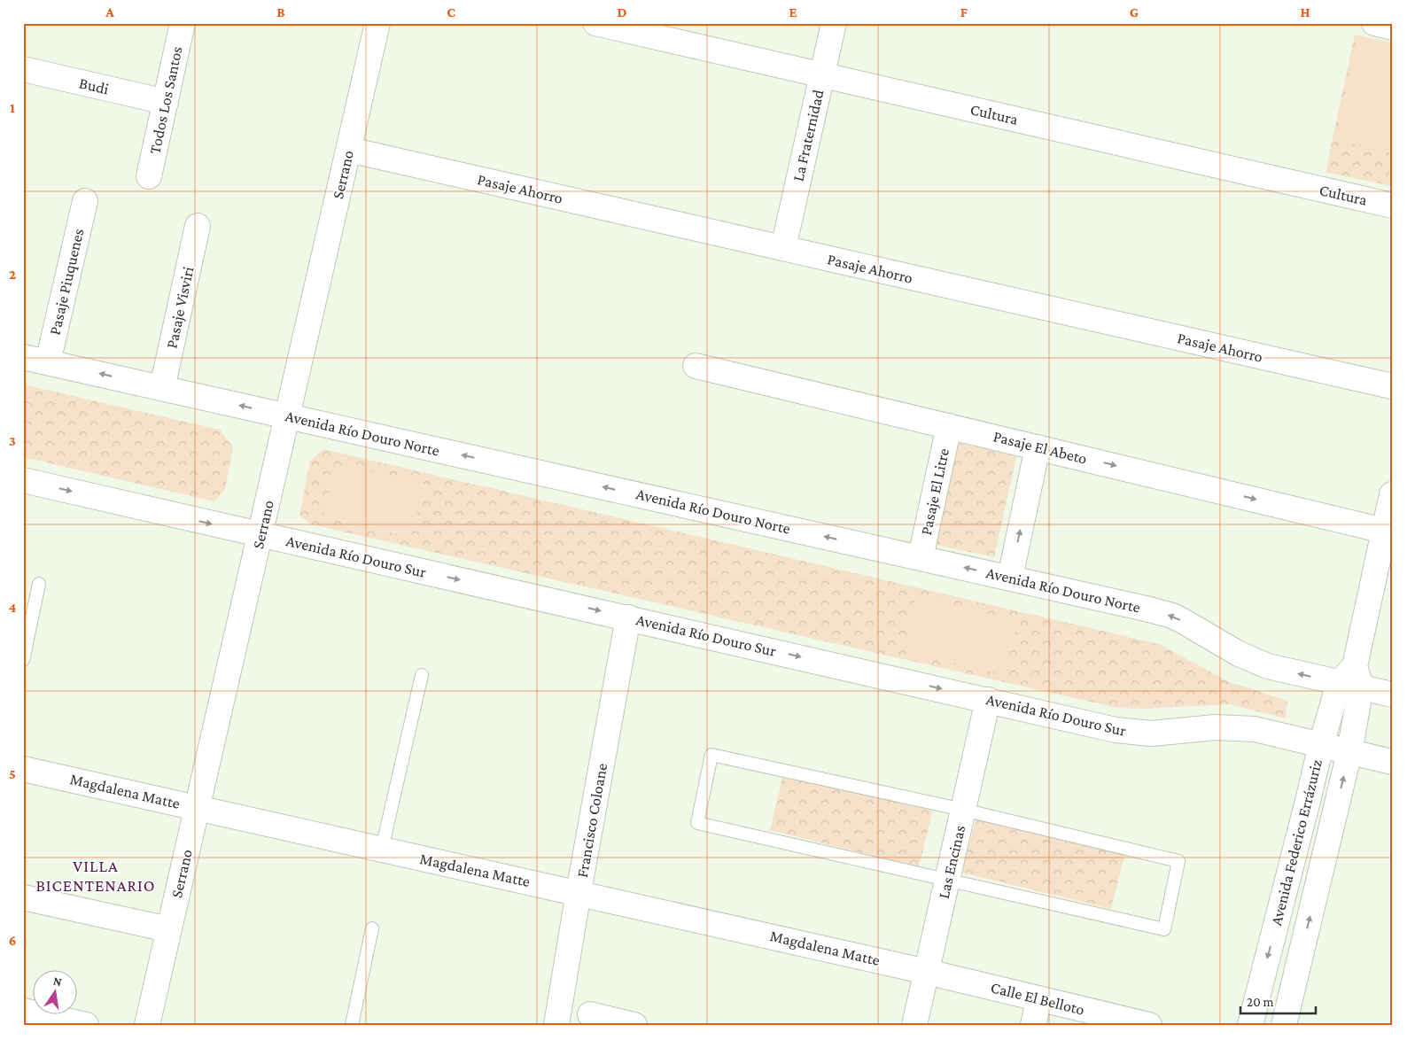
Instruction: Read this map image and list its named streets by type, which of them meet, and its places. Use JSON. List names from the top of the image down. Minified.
{"streets":{"street":["Budi","Todos Los Santos","Cultura","La Fraternidad","Serrano","Pasaje Ahorro","Pasaje Piuquenes","Pasaje Visviri","Avenida Río Douro Norte","Pasaje El Abeto","Pasaje El Litre","Avenida Río Douro Sur","Magdalena Matte","Francisco Coloane","Avenida Federico Errázuriz","Las Encinas","Calle El Belloto"]},"crossings":[["Budi","Todos Los Santos"],["Cultura","La Fraternidad"],["La Fraternidad","Pasaje Ahorro"],["Serrano","Pasaje Ahorro"],["Serrano","Avenida Río Douro Norte"],["Serrano","Avenida Río Douro Sur"],["Serrano","Magdalena Matte"],["Pasaje Piuquenes","Avenida Río Douro Norte"],["Pasaje Visviri","Avenida Río Douro Norte"],["Avenida Río Douro Norte","Pasaje El Litre"],["Avenida Río Douro Norte","Avenida Federico Errázuriz"],["Pasaje El Abeto","Pasaje El Litre"],["Pasaje El Abeto","Avenida Federico Errázuriz"],["Avenida Río Douro Sur","Francisco Coloane"],["Avenida Río Douro Sur","Avenida Federico Errázuriz"],["Avenida Río Douro Sur","Las Encinas"],["Magdalena Matte","Francisco Coloane"],["Magdalena Matte","Las Encinas"],["Magdalena Matte","Calle El Belloto"],["Las Encinas","Calle El Belloto"]],"one_way":["Avenida Río Douro Norte","Pasaje El Abeto","Avenida Río Douro Sur"],"districts":["VILLA BICENTENARIO"],"scale_bar":"20 m","north":"top","grid":{"columns":["A","B","C","D","E","F","G","H"],"rows":["1","2","3","4","5","6"]}}
